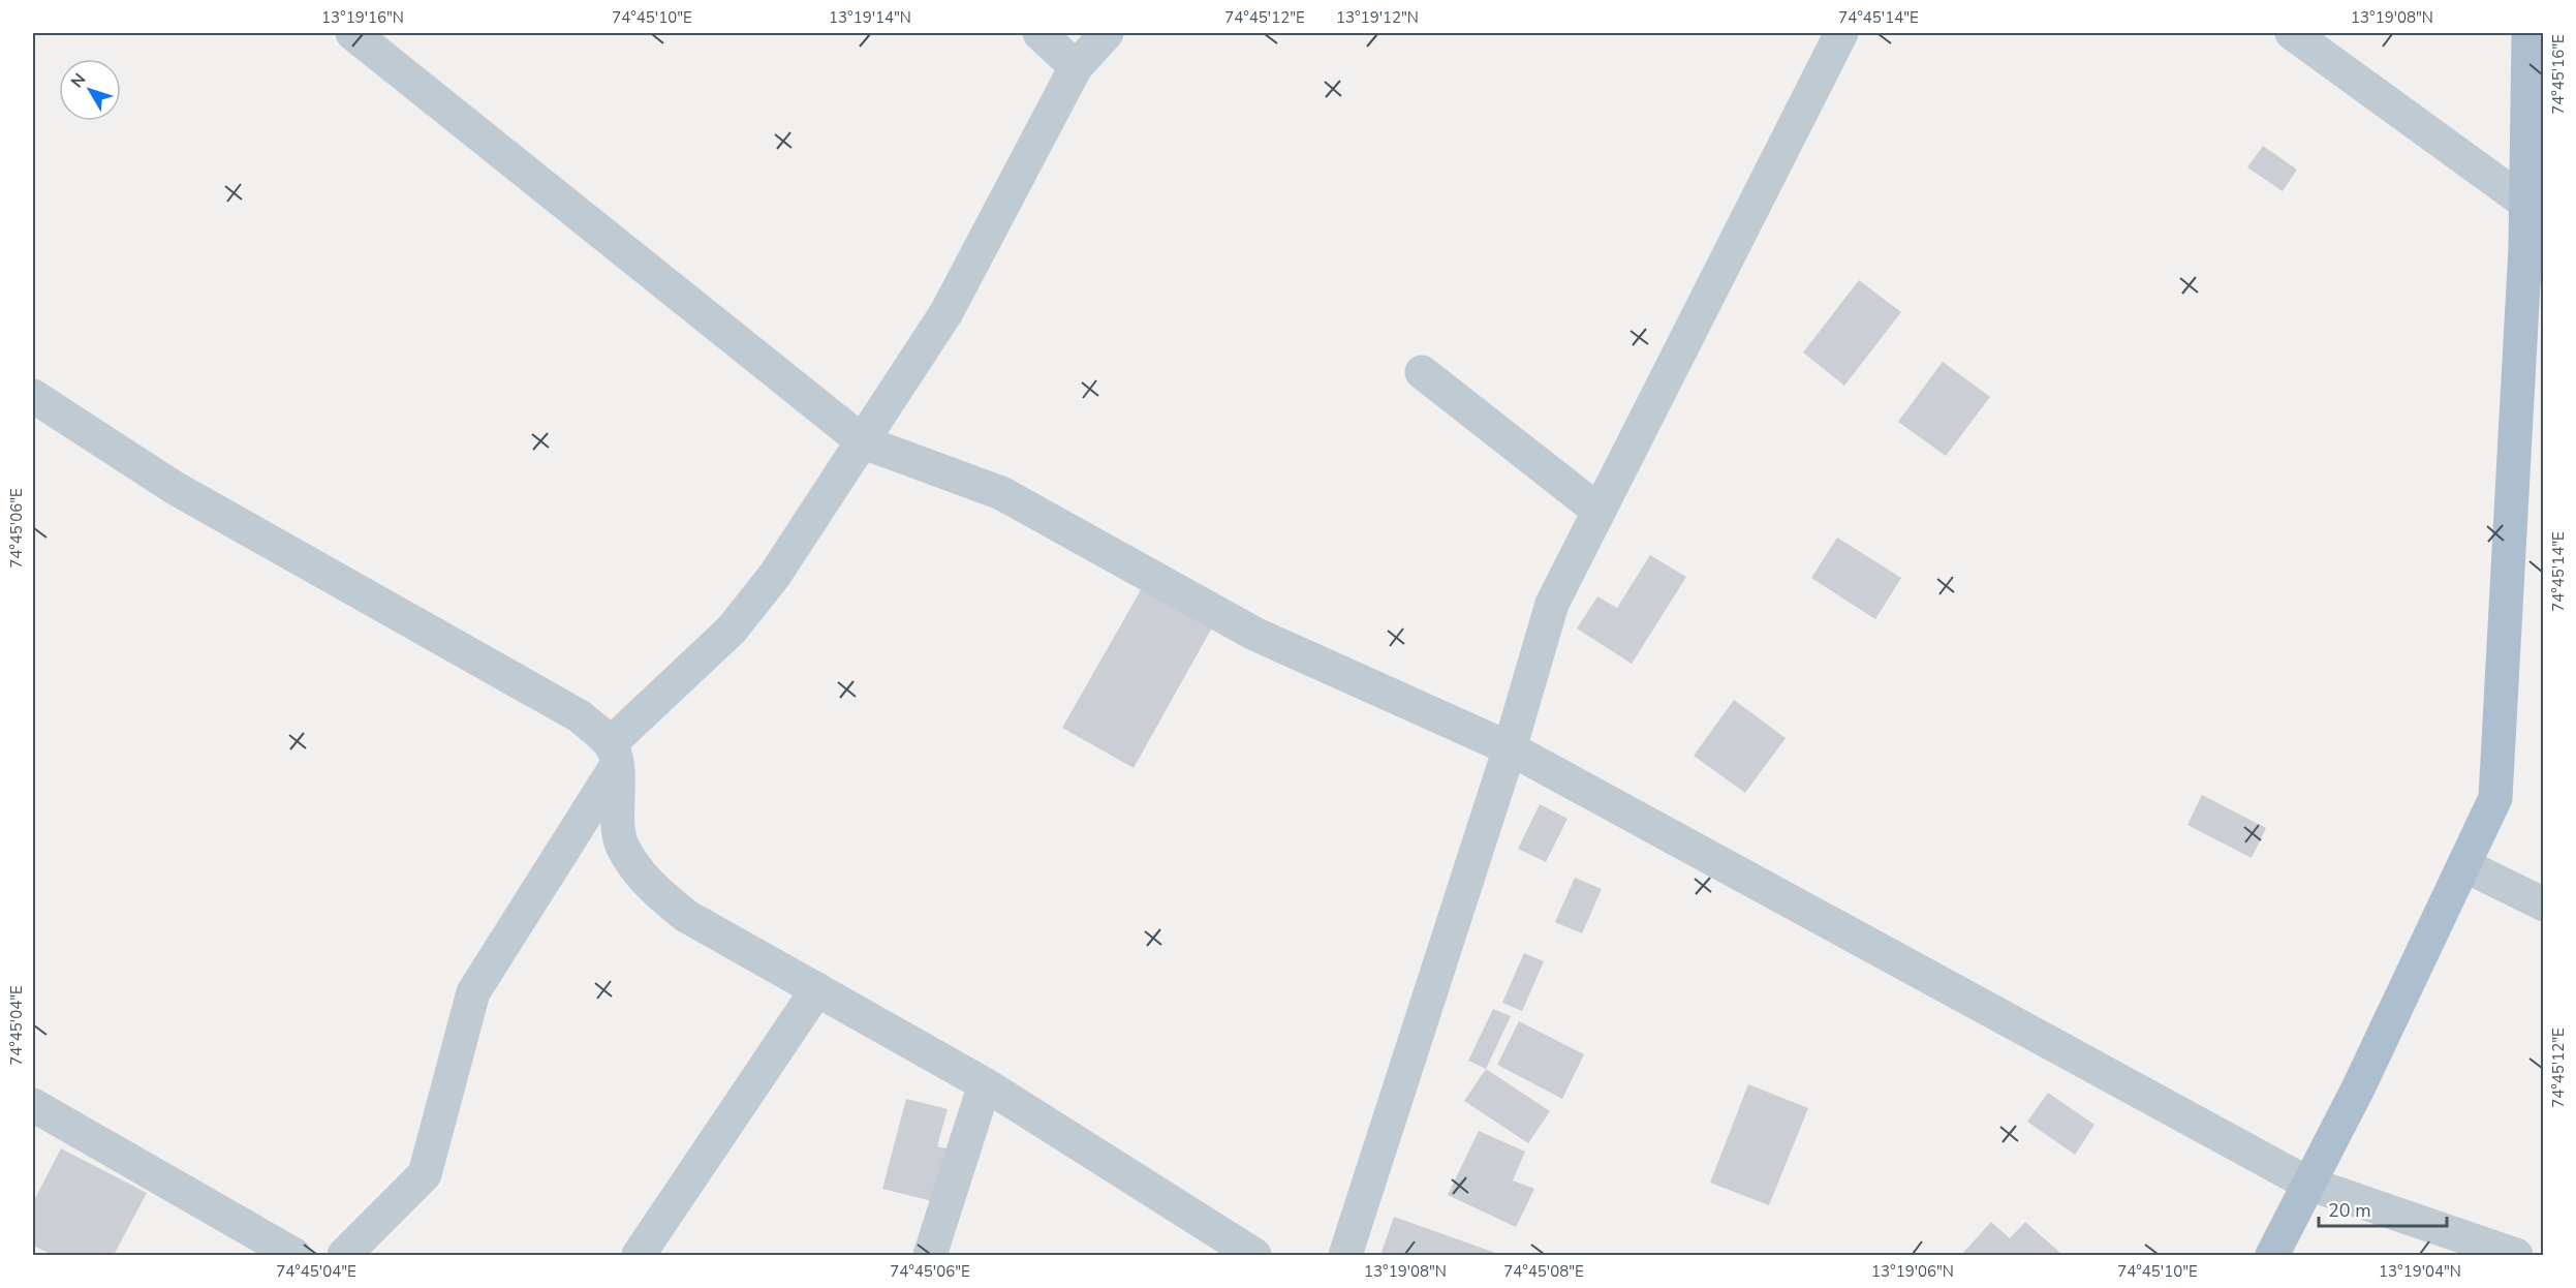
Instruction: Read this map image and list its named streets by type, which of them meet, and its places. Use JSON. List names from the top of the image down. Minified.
{"scale_bar":"20 m","north":"top left","coordinates":["13°19'16\"N","74°45'10\"E","13°19'14\"N","74°45'12\"E","13°19'12\"N","74°45'14\"E","13°19'08\"N","74°45'16\"E","74°45'06\"E","74°45'04\"E","74°45'08\"E","13°19'06\"N","13°19'04\"N"]}
